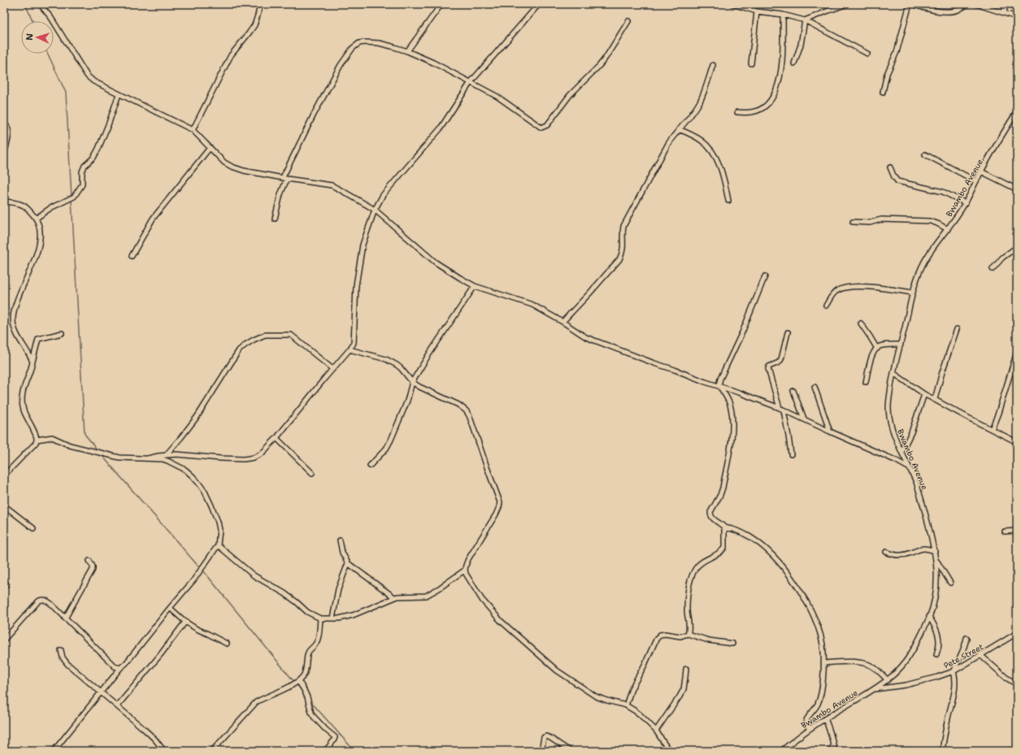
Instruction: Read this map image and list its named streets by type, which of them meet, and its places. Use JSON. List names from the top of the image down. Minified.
{"streets":{"street":["Bwambo Avenue","Pete Street"]},"crossings":[["Bwambo Avenue","Pete Street"]],"north":"left"}
